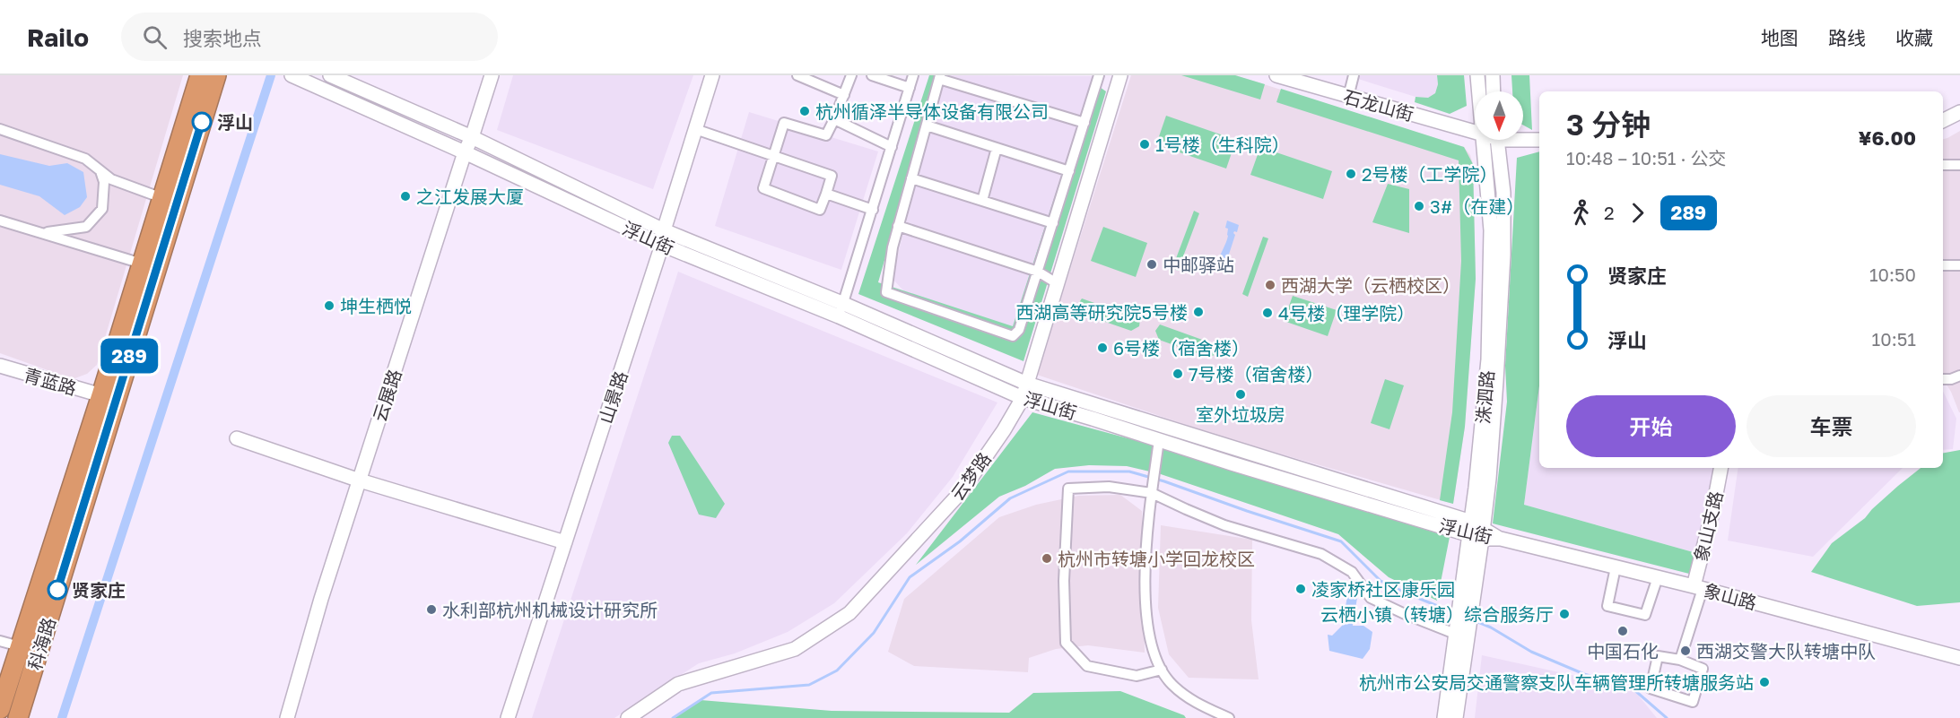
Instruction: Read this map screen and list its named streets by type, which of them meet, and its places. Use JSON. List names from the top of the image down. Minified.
{"streets":{"highway":["科海路"],"main road":["石龙山街","浮山街","青蓝路","云展路","山景路","洙泗路","云梦路","象山支路","象山路"]},"crossings":[["浮山街","云展路"],["浮山街","山景路"],["浮山街","洙泗路"],["浮山街","云梦路"],["浮山街","象山路"],["青蓝路","科海路"],["象山支路","象山路"]],"places":["杭州循泽半导体设备有限公司","浮山","1号楼（生科院）","2号楼（工学院）","之江发展大厦","3#（在建）","中邮驿站","西湖大学（云栖校区）","坤生栖悦","西湖高等研究院5号楼","4号楼（理学院）","6号楼（宿舍楼）","7号楼（宿舍楼）","室外垃圾房","杭州市转塘小学回龙校区","凌家桥社区康乐园","贤家庄","水利部杭州机械设计研究所","云栖小镇（转塘）综合服务厅","中国石化","西湖交警大队转塘中队","杭州市公安局交通警察支队车辆管理所转塘服务站"],"lines":["bus line 289"],"north":"bottom","page":{"header":"Railo","search":"搜索地点","nav":["地图","路线","收藏"],"on_map":"289","heading":["3 分钟","10:48 – 10:51 · 公交","¥6.00"],"legs":["2","289"],"list":[{"name":"贤家庄","value":"10:50"},{"name":"浮山","value":"10:51"}],"buttons":["开始","车票"]}}
